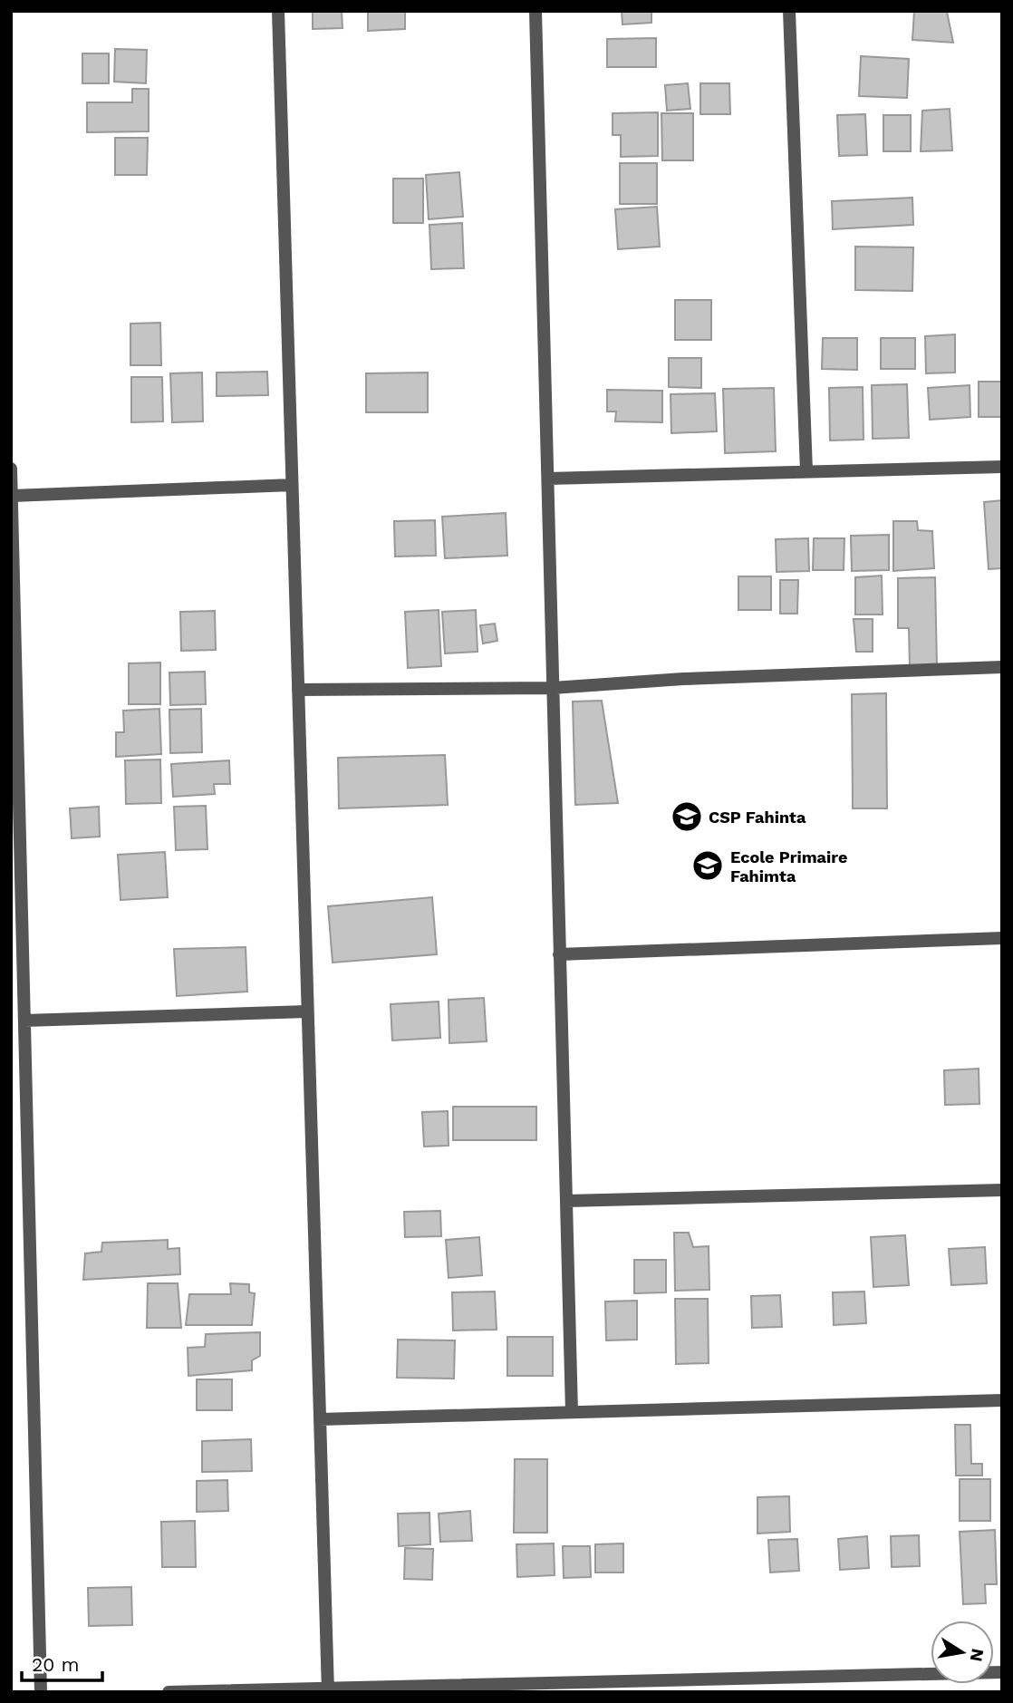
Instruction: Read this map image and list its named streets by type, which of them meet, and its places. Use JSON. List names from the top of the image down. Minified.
{"places":{"school or university":["CSP Fahinta","Ecole Primaire Fahimta"]},"scale_bar":"20 m","north":"right"}
